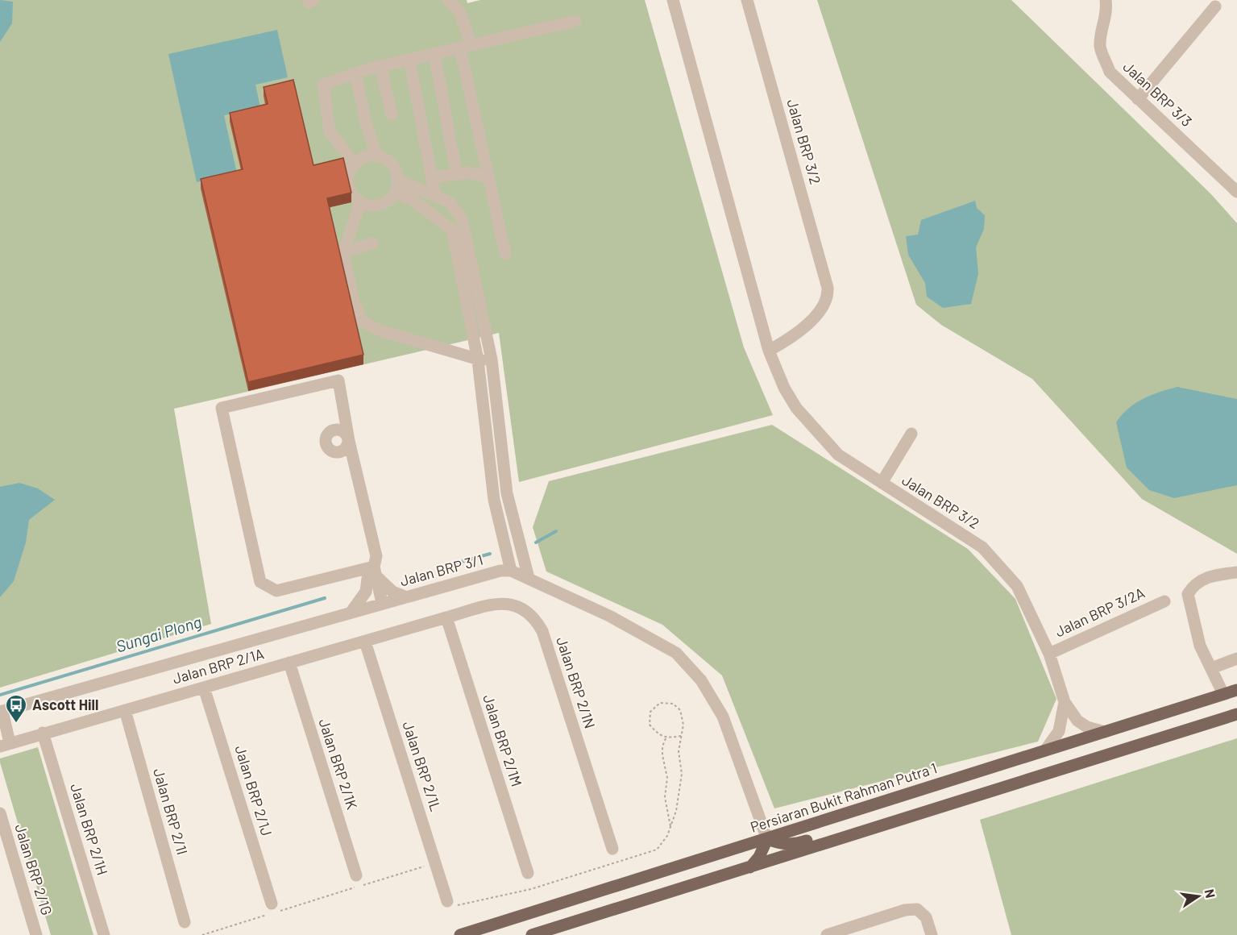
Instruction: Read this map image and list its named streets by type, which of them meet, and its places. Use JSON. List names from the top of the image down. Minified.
{"streets":{"main road":["Persiaran Bukit Rahman Putra 1"],"street":["Jalan BRP 3/3","Jalan BRP 3/2","Jalan BRP 3/1","Jalan BRP 3/2A","Jalan BRP 2/1A","Jalan BRP 2/1N","Jalan BRP 2/1M","Jalan BRP 2/1K","Jalan BRP 2/1L","Jalan BRP 2/1J","Jalan BRP 2/1I","Jalan BRP 2/1H","Jalan BRP 2/1G"]},"crossings":[["Jalan BRP 3/2","Jalan BRP 3/2A"],["Jalan BRP 3/2","Persiaran Bukit Rahman Putra 1"],["Jalan BRP 2/1A","Jalan BRP 2/1N"],["Jalan BRP 2/1A","Jalan BRP 2/1M"],["Jalan BRP 2/1A","Jalan BRP 2/1K"],["Jalan BRP 2/1A","Jalan BRP 2/1L"],["Jalan BRP 2/1A","Jalan BRP 2/1J"],["Jalan BRP 2/1A","Jalan BRP 2/1I"],["Jalan BRP 2/1A","Jalan BRP 2/1H"],["Jalan BRP 2/1N","Jalan BRP 2/1M"]],"water":["Sungai Plong"],"places":{"bus stop":["Ascott Hill"]},"north":"right"}
